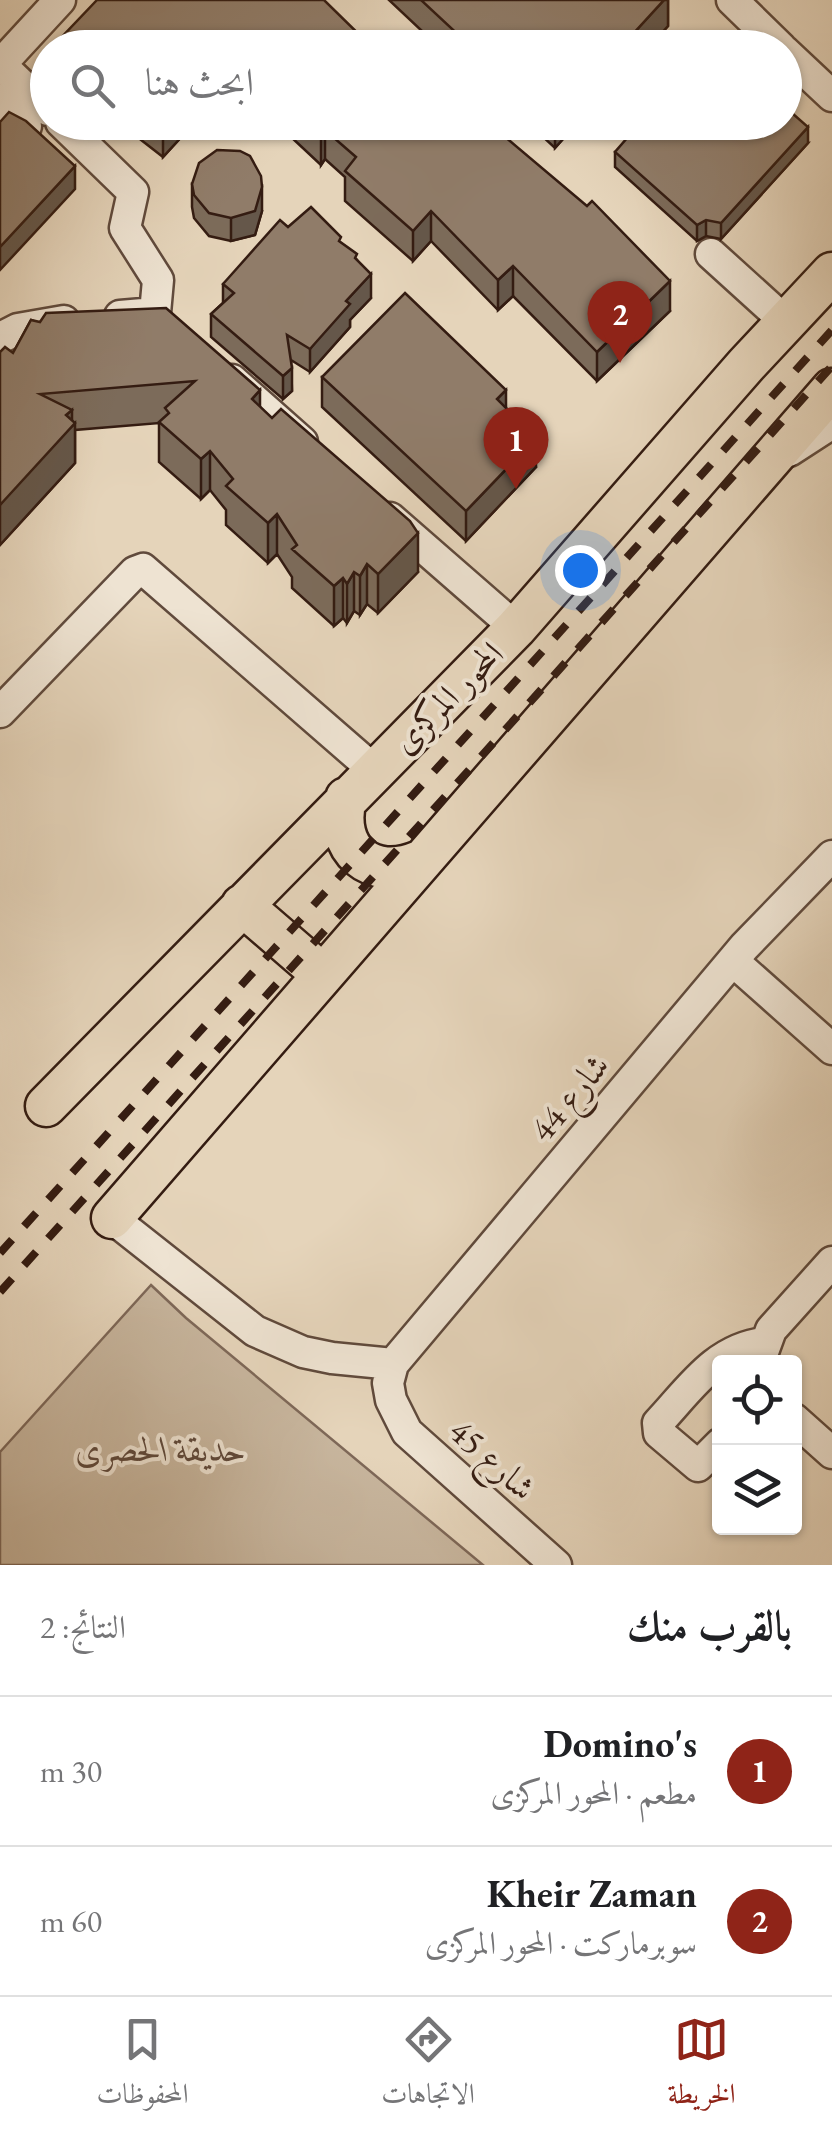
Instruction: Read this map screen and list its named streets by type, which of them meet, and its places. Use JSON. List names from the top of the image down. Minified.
{"streets":{"main road":["المحور المركزى"],"street":["شارع 44","شارع 45"]},"crossings":[["شارع 44","شارع 45"]],"parks":["حديقة الحصرى"],"page":{"search":"ابحث هنا","pins":["2","1"],"heading":["بالقرب منك","النتائج: 2"],"list":[{"mark":"1","name":"Domino's","note":"مطعم · المحور المركزى","value":"30 m"},{"mark":"2","name":"Kheir Zaman","note":"سوبرماركت · المحور المركزى","value":"60 m"}],"nav":["الخريطة","الاتجاهات","المحفوظات"]}}
